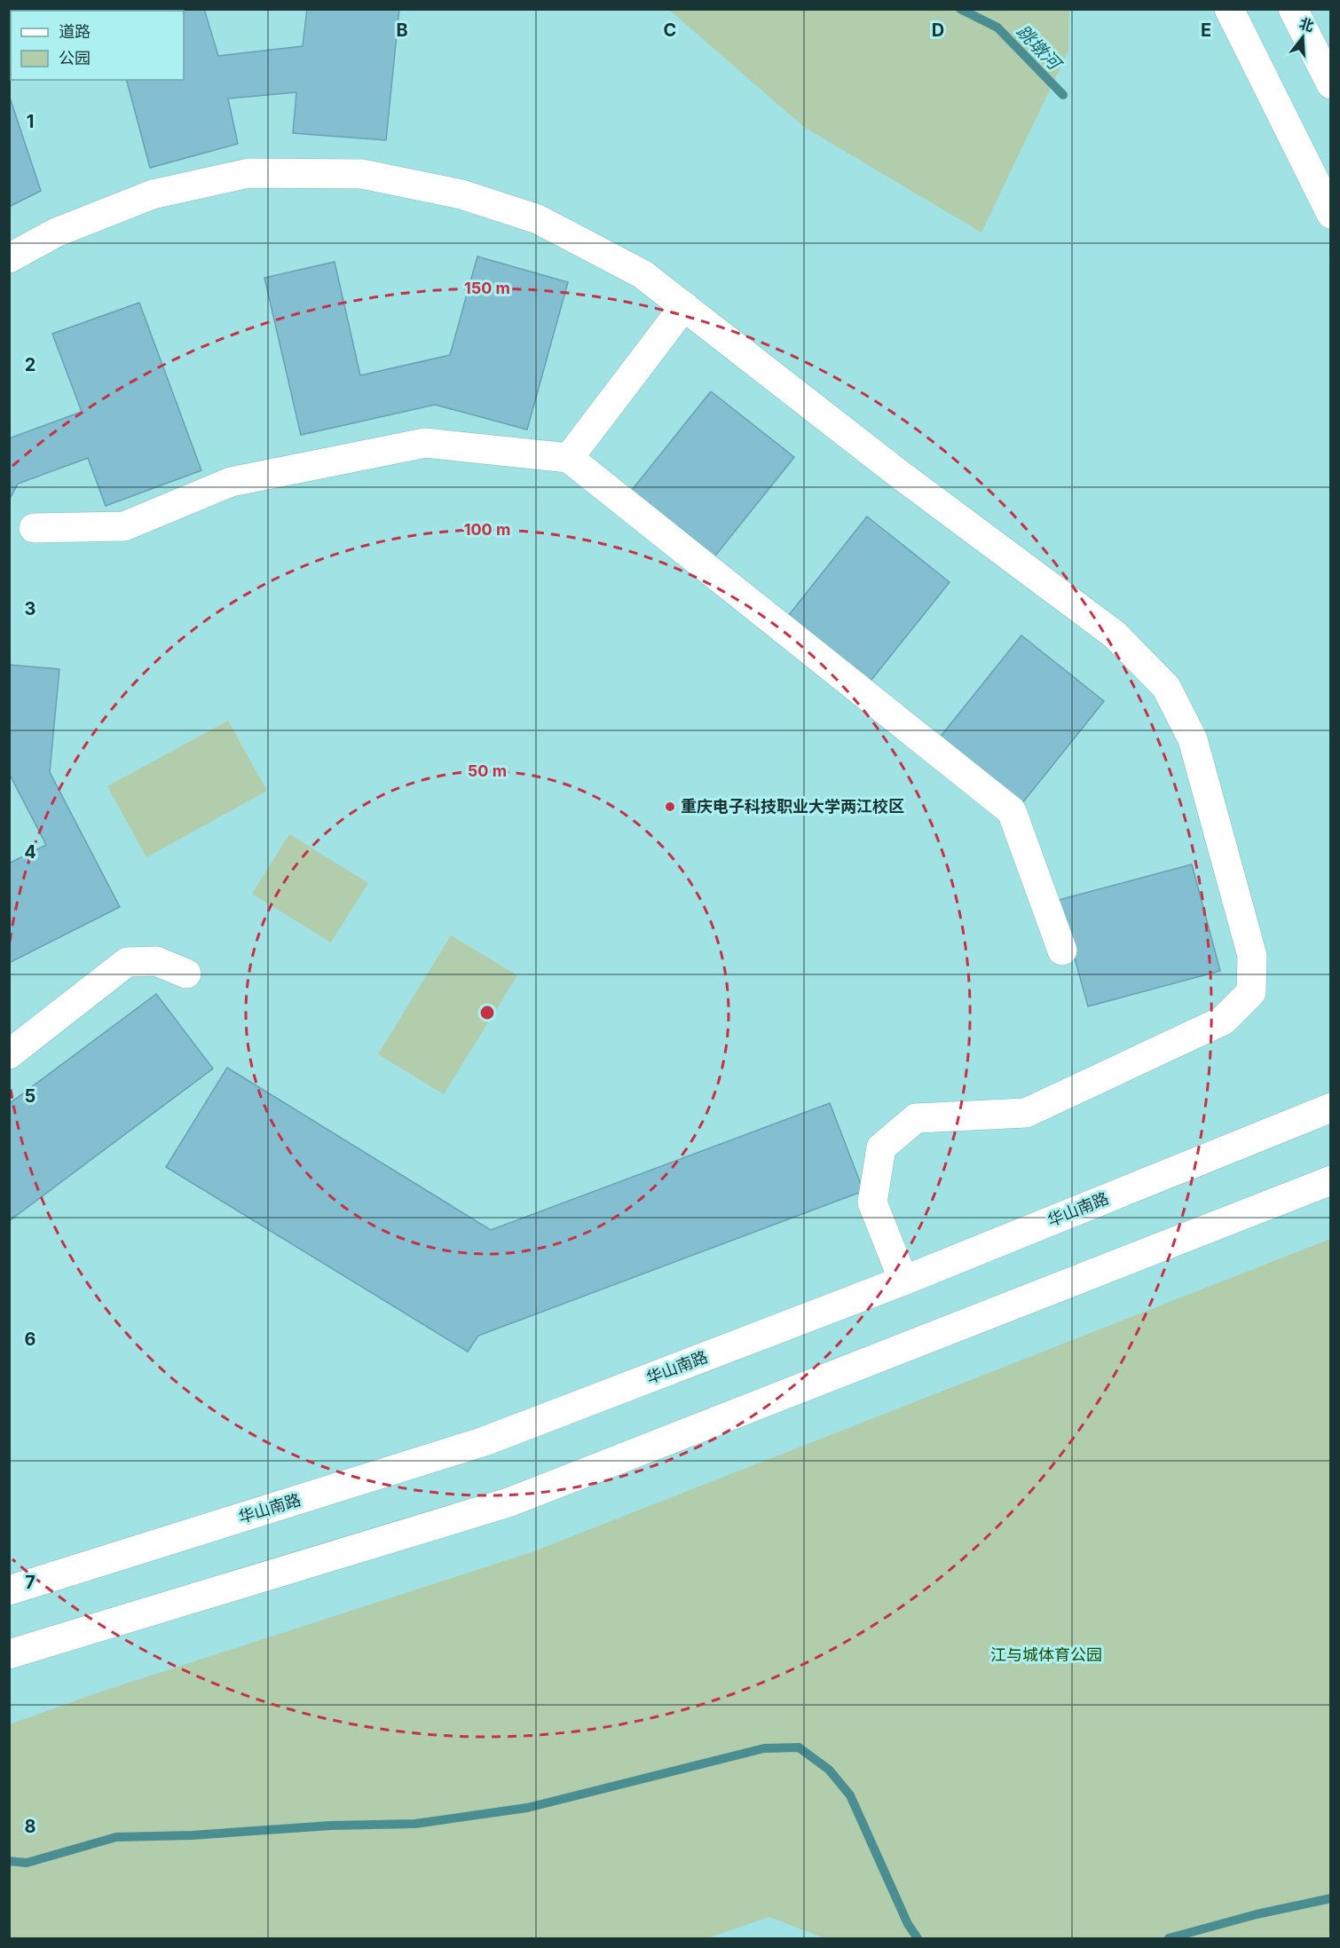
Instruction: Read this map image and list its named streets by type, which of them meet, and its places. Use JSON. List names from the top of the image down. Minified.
{"streets":{"main road":["华山南路"]},"water":["跳墩河"],"parks":["江与城体育公园"],"places":["重庆电子科技职业大学两江校区"],"legend":["道路","公园"],"north":"top","grid":{"columns":["B","C","D","E"],"rows":["1","2","3","4","5","6","7","8"]},"rings":["150 m","100 m","50 m"]}
